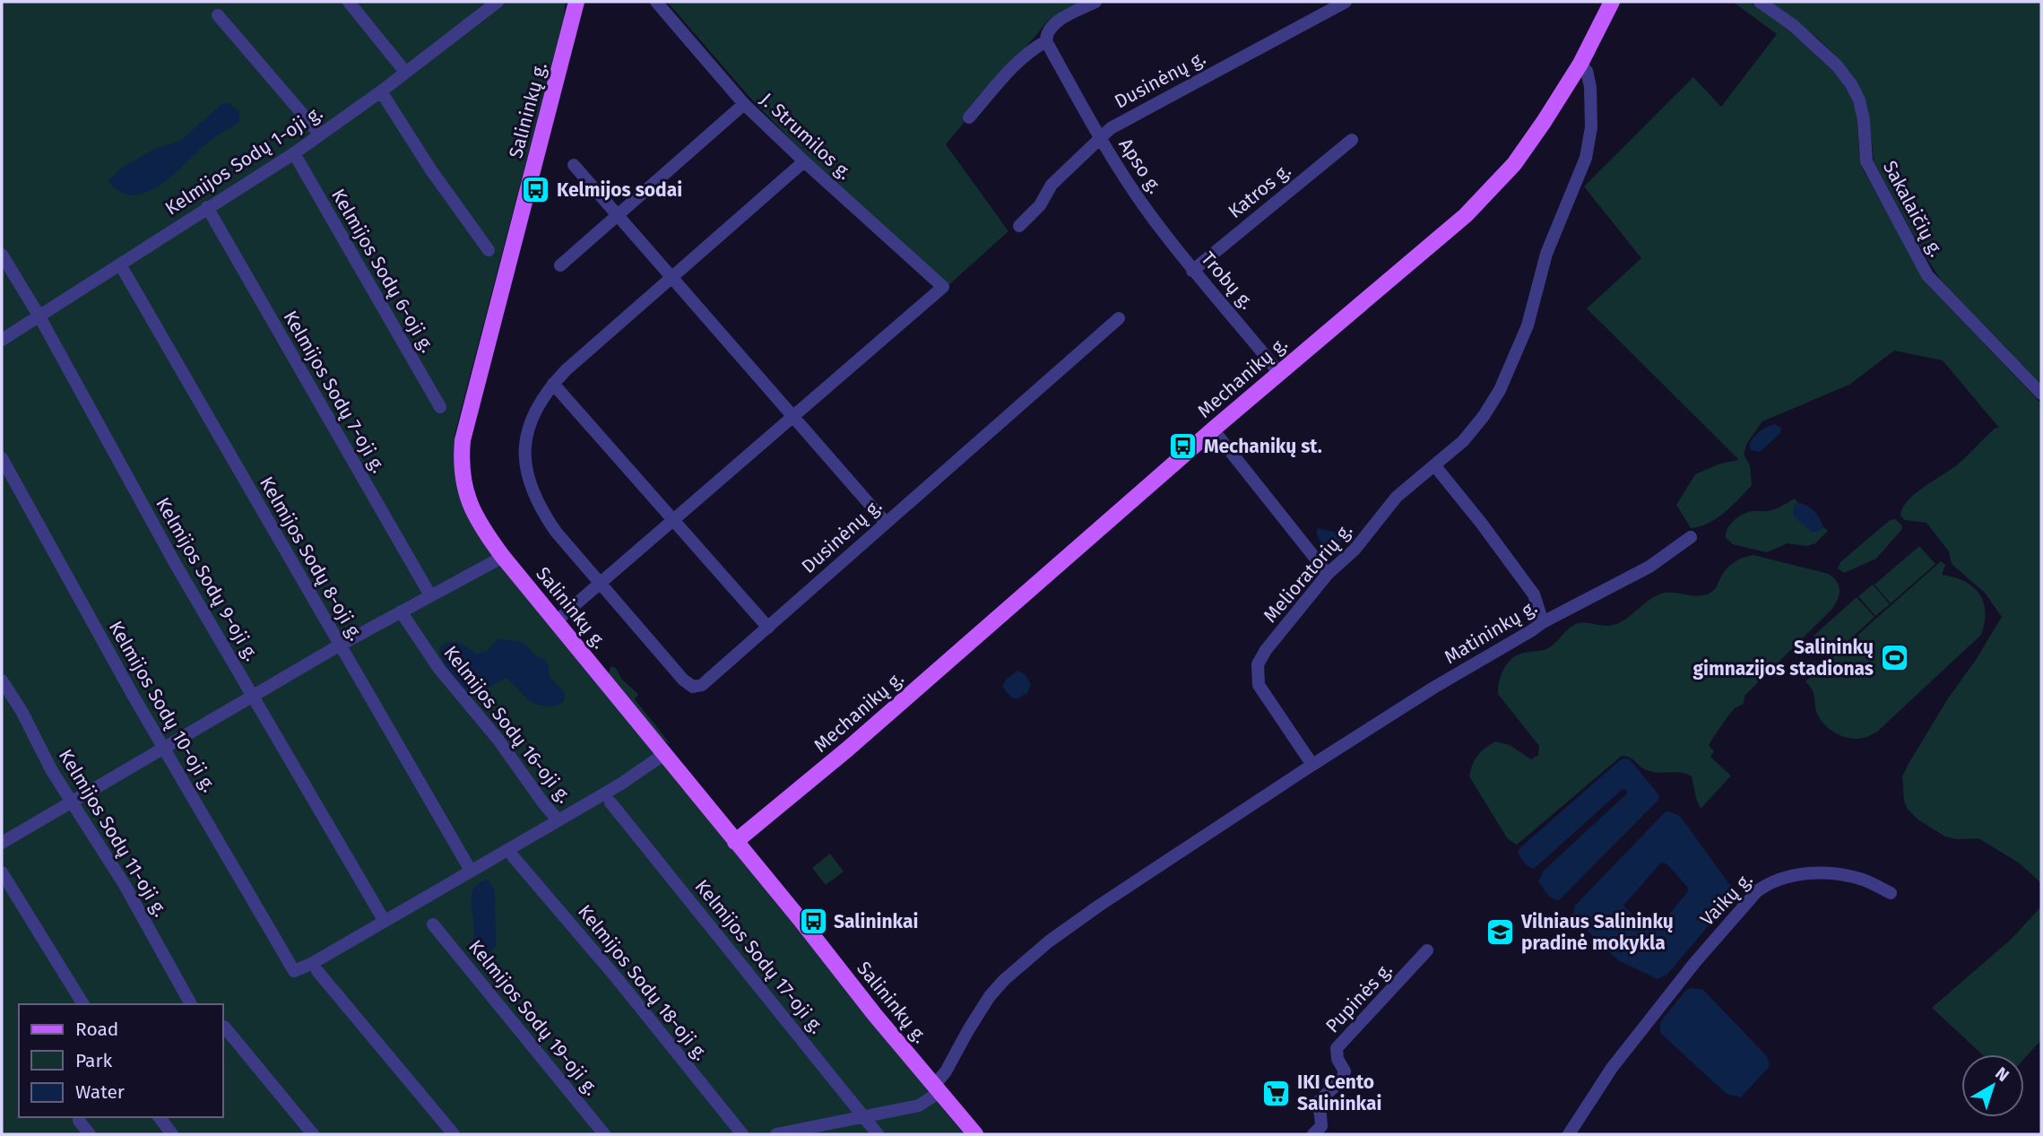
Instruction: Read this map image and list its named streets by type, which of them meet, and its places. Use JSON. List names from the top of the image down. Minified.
{"streets":{"main road":["Salininkų g.","Mechanikų g."],"street":["Dusinėnų g.","J. Strumilos g.","Kelmijos Sodų 1-oji g.","Apso g.","Katros g.","Sakalaičių g.","Kelmijos Sodų 6-oji g.","Trobų g.","Kelmijos Sodų 7-oji g.","Kelmijos Sodų 8-oji g.","Melioratorių g.","Kelmijos Sodų 9-oji g.","Matininkų g.","Kelmijos Sodų 10-oji g.","Kelmijos Sodų 16-oji g.","Kelmijos Sodų 11-oji g.","Vaikų g.","Kelmijos Sodų 17-oji g.","Kelmijos Sodų 18-oji g.","Pupinės g.","Kelmijos Sodų 19-oji g."]},"crossings":[["Dusinėnų g.","J. Strumilos g."],["Dusinėnų g.","Apso g."],["Salininkų g.","Mechanikų g."],["Salininkų g.","Kelmijos Sodų 16-oji g."],["Kelmijos Sodų 1-oji g.","Kelmijos Sodų 6-oji g."],["Kelmijos Sodų 1-oji g.","Kelmijos Sodų 7-oji g."],["Kelmijos Sodų 1-oji g.","Kelmijos Sodų 8-oji g."],["Kelmijos Sodų 1-oji g.","Kelmijos Sodų 9-oji g."],["Apso g.","Trobų g."],["Katros g.","Trobų g."],["Trobų g.","Mechanikų g."],["Mechanikų g.","Melioratorių g."],["Melioratorių g.","Matininkų g."],["Kelmijos Sodų 9-oji g.","Kelmijos Sodų 10-oji g."]],"places":{"bus stop":["Kelmijos sodai","Mechanikų st.","Salininkai"],"sports":["Salininkų gimnazijos stadionas"],"school or university":["Vilniaus Salininkų pradinė mokykla"],"supermarket":["IKI Cento Salininkai"]},"legend":["Road","Park","Water"],"north":"top right"}
